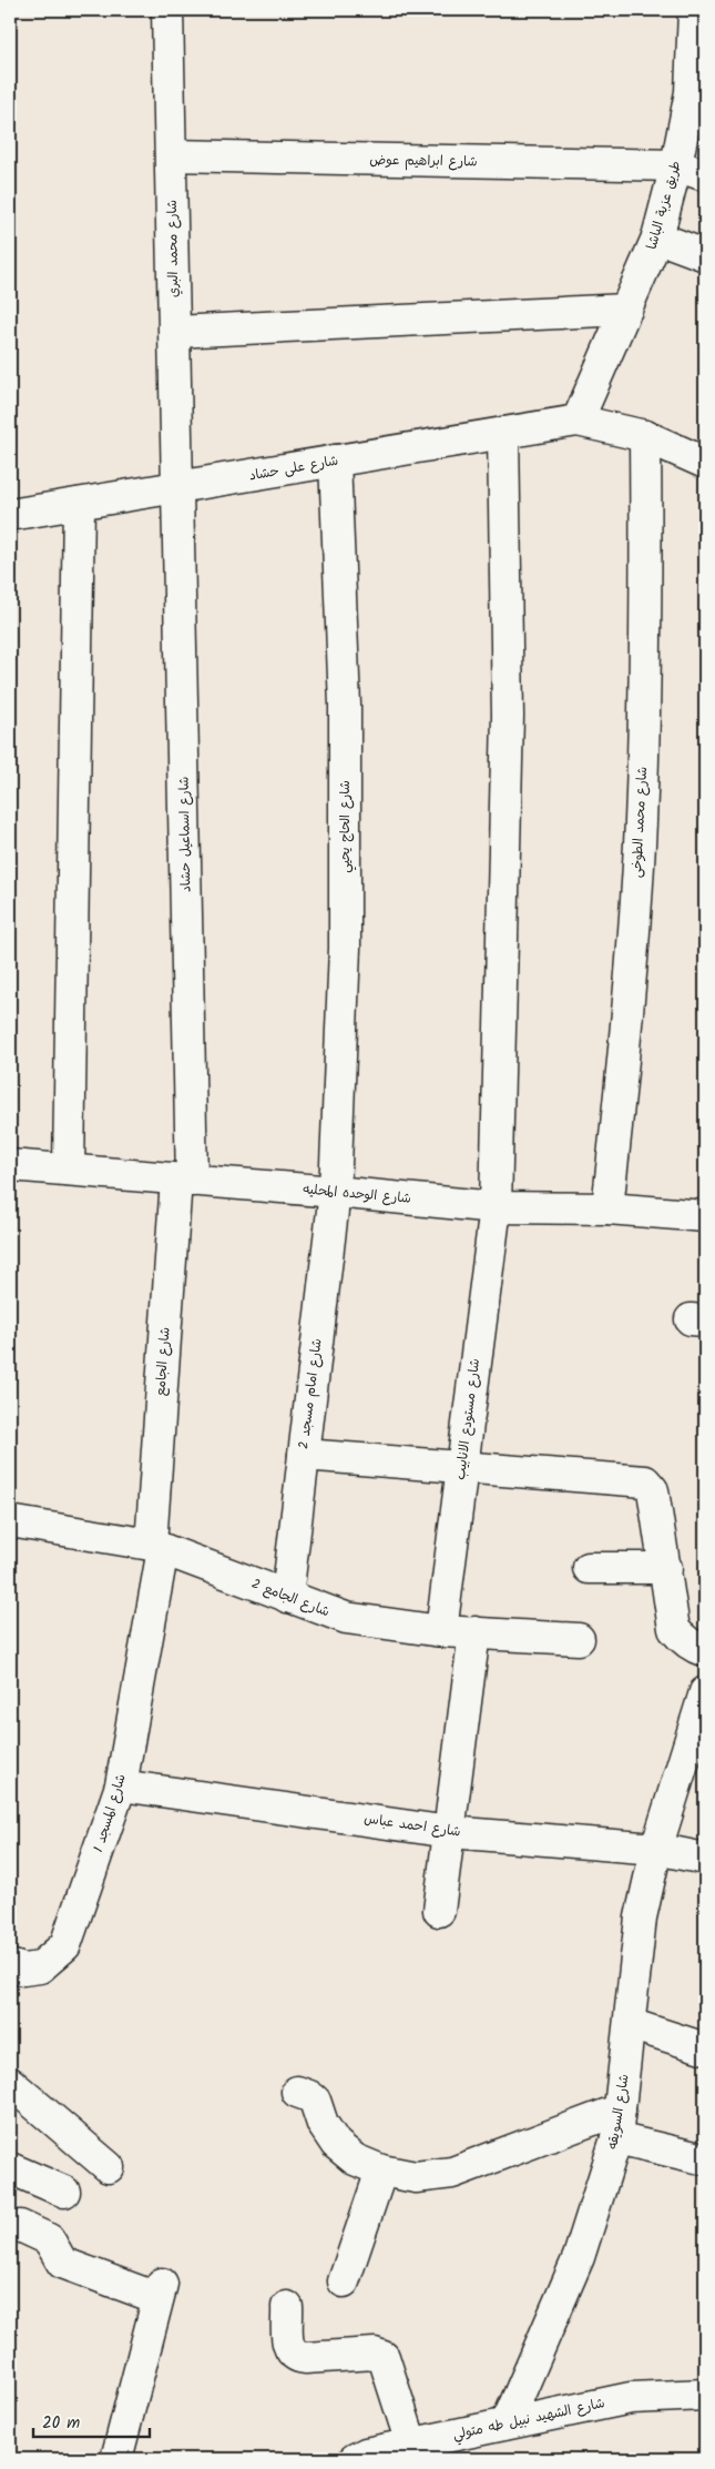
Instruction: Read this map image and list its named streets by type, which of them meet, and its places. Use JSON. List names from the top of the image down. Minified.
{"streets":{"street":["شارع ابراهيم عوض","طريق عزبة الباشا","شارع محمد البري","شارع على حشاد","شارع محمد الطوخى","شارع الحاج يحيي","شارع اسماعيل حشاد","شارع الوحده المحليه","شارع الجامع","شارع امام مسجد 2","شارع مستودع الانابيب","شارع الجامع 2","شارع المسجد 1","شارع احمد عباس","شارع السويقه","شارع الشهيد نبيل طه متولي"]},"crossings":[["شارع ابراهيم عوض","طريق عزبة الباشا"],["شارع ابراهيم عوض","شارع محمد البري"],["طريق عزبة الباشا","شارع على حشاد"],["شارع محمد البري","شارع على حشاد"],["شارع محمد البري","شارع اسماعيل حشاد"],["شارع على حشاد","شارع الحاج يحيي"],["شارع على حشاد","شارع اسماعيل حشاد"],["شارع على حشاد","شارع مستودع الانابيب"],["شارع محمد الطوخى","شارع الوحده المحليه"],["شارع الحاج يحيي","شارع الوحده المحليه"],["شارع الحاج يحيي","شارع امام مسجد 2"],["شارع اسماعيل حشاد","شارع الوحده المحليه"],["شارع اسماعيل حشاد","شارع الجامع"],["شارع الوحده المحليه","شارع الجامع"],["شارع الوحده المحليه","شارع امام مسجد 2"],["شارع الوحده المحليه","شارع مستودع الانابيب"],["شارع الجامع","شارع الجامع 2"],["شارع الجامع","شارع المسجد 1"],["شارع امام مسجد 2","شارع الجامع 2"],["شارع مستودع الانابيب","شارع الجامع 2"],["شارع الجامع 2","شارع المسجد 1"],["شارع المسجد 1","شارع احمد عباس"],["شارع احمد عباس","شارع السويقه"],["شارع السويقه","شارع الشهيد نبيل طه متولي"]],"scale_bar":"20 m"}
